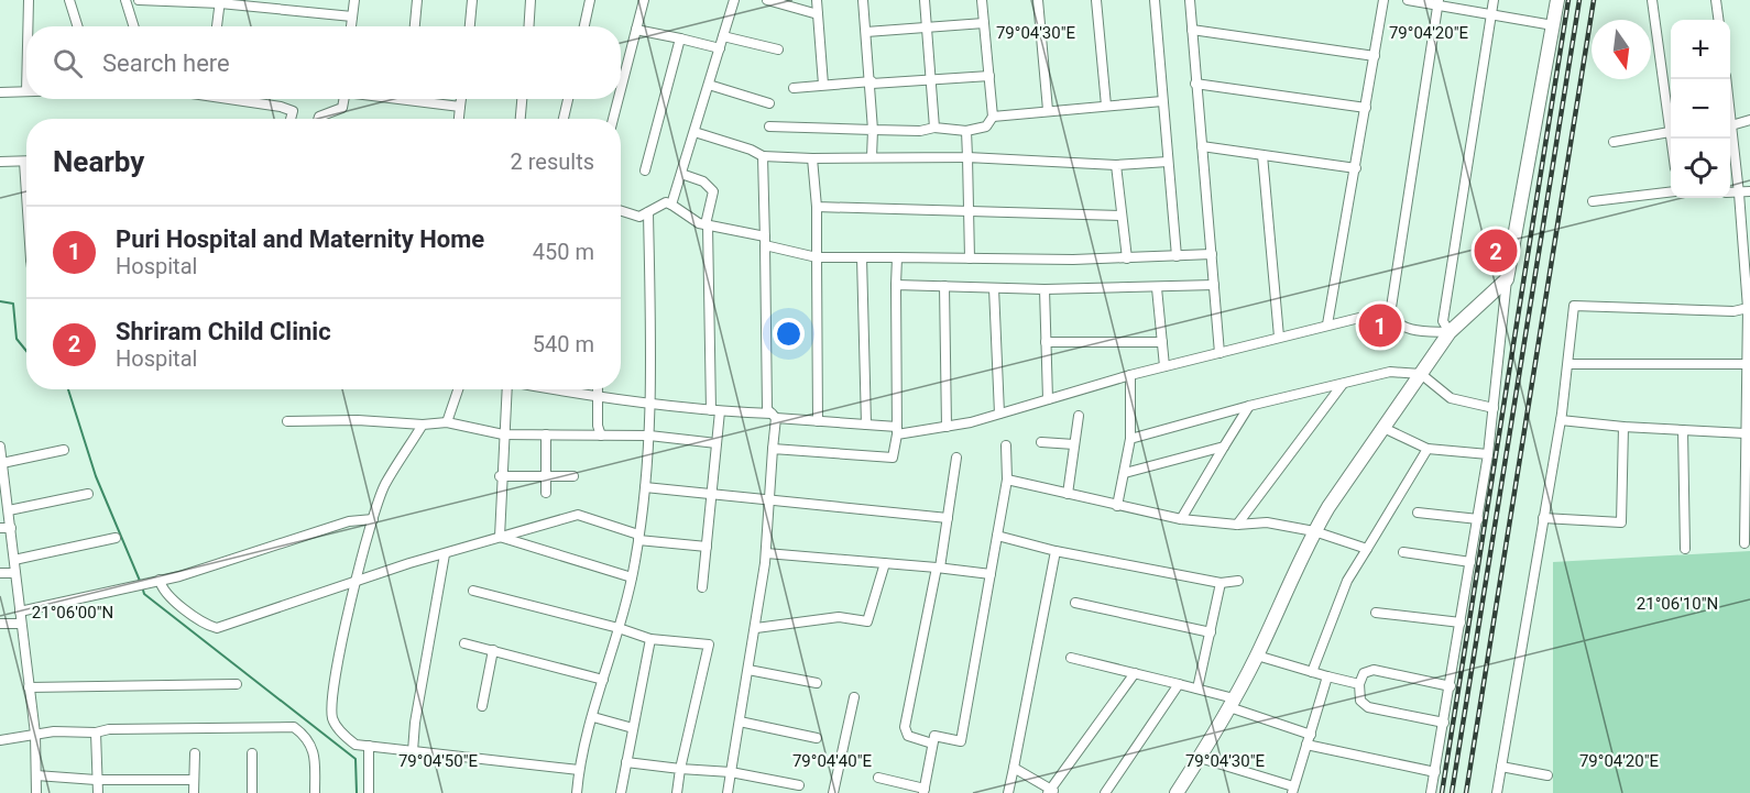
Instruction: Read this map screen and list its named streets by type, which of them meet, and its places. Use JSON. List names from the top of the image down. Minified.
{"north":"bottom","page":{"map_buttons":["+","−"],"search":"Search here","heading":["Nearby","2 results"],"list":[{"mark":"1","name":"Puri Hospital and Maternity Home","note":"Hospital","value":"450 m"},{"mark":"2","name":"Shriram Child Clinic","note":"Hospital","value":"540 m"}],"pins":["2","1"]},"coordinates":["79°04'30\"E","79°04'20\"E","21°06'10\"N","21°06'00\"N","79°04'50\"E","79°04'40\"E"]}
